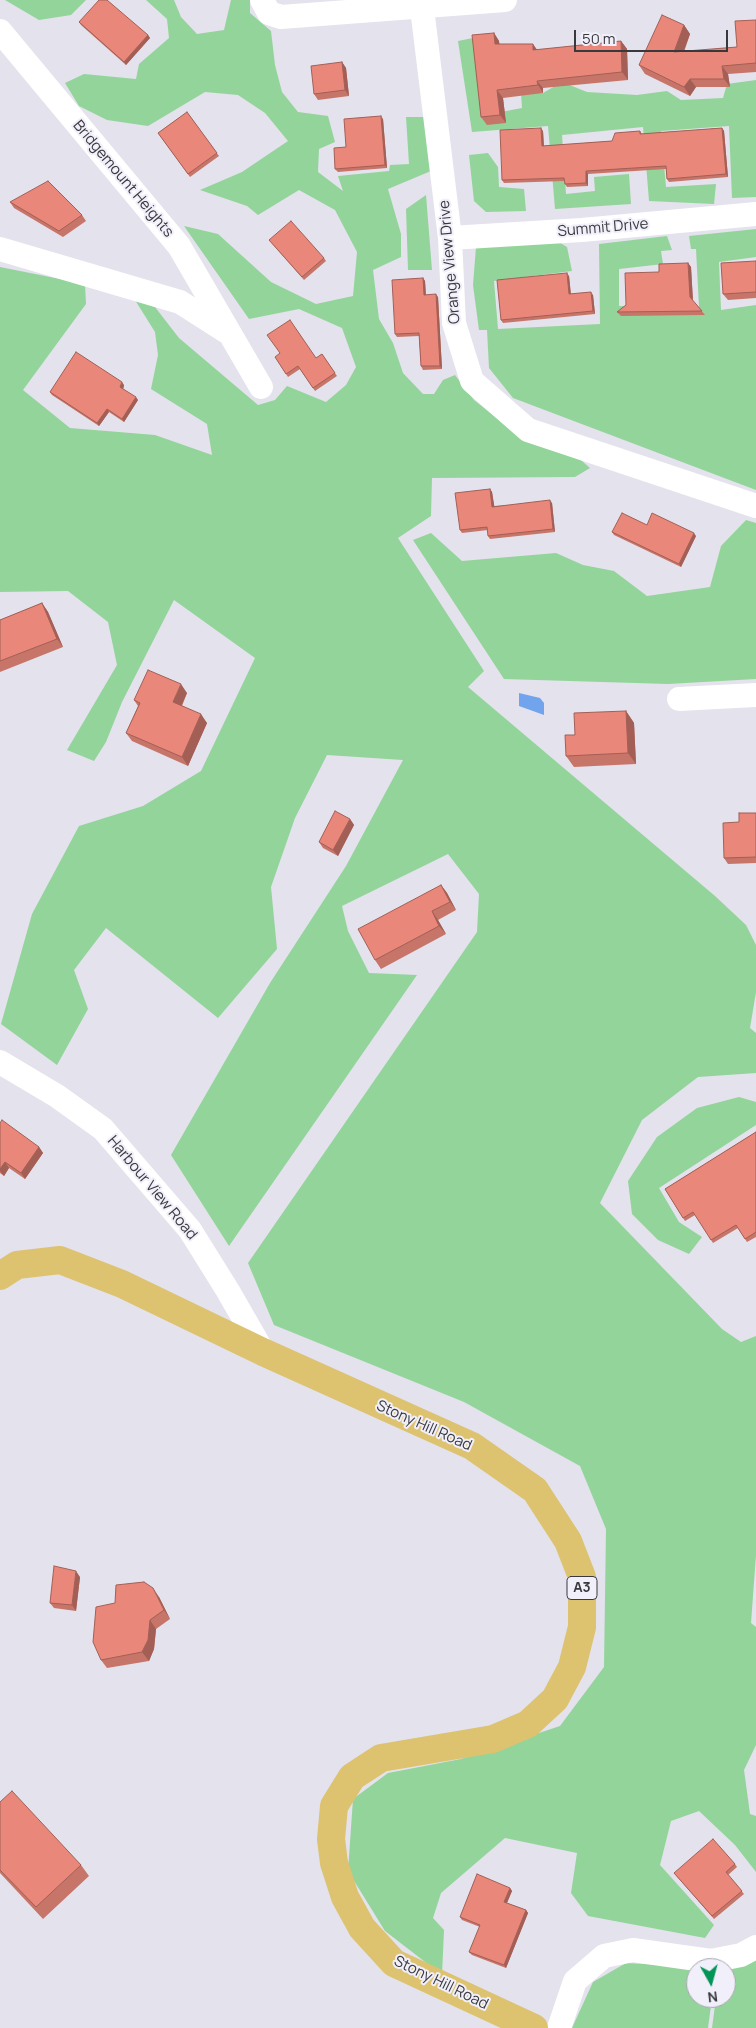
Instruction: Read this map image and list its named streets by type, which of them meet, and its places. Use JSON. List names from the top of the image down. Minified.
{"streets":{"main road":["Stony Hill Road","A3"],"street":["Bridgemount Heights","Summit Drive","Orange View Drive","Harbour View Road"]},"crossings":[["Summit Drive","Orange View Drive"],["Harbour View Road","Stony Hill Road"]],"scale_bar":"50 m","north":"bottom"}
